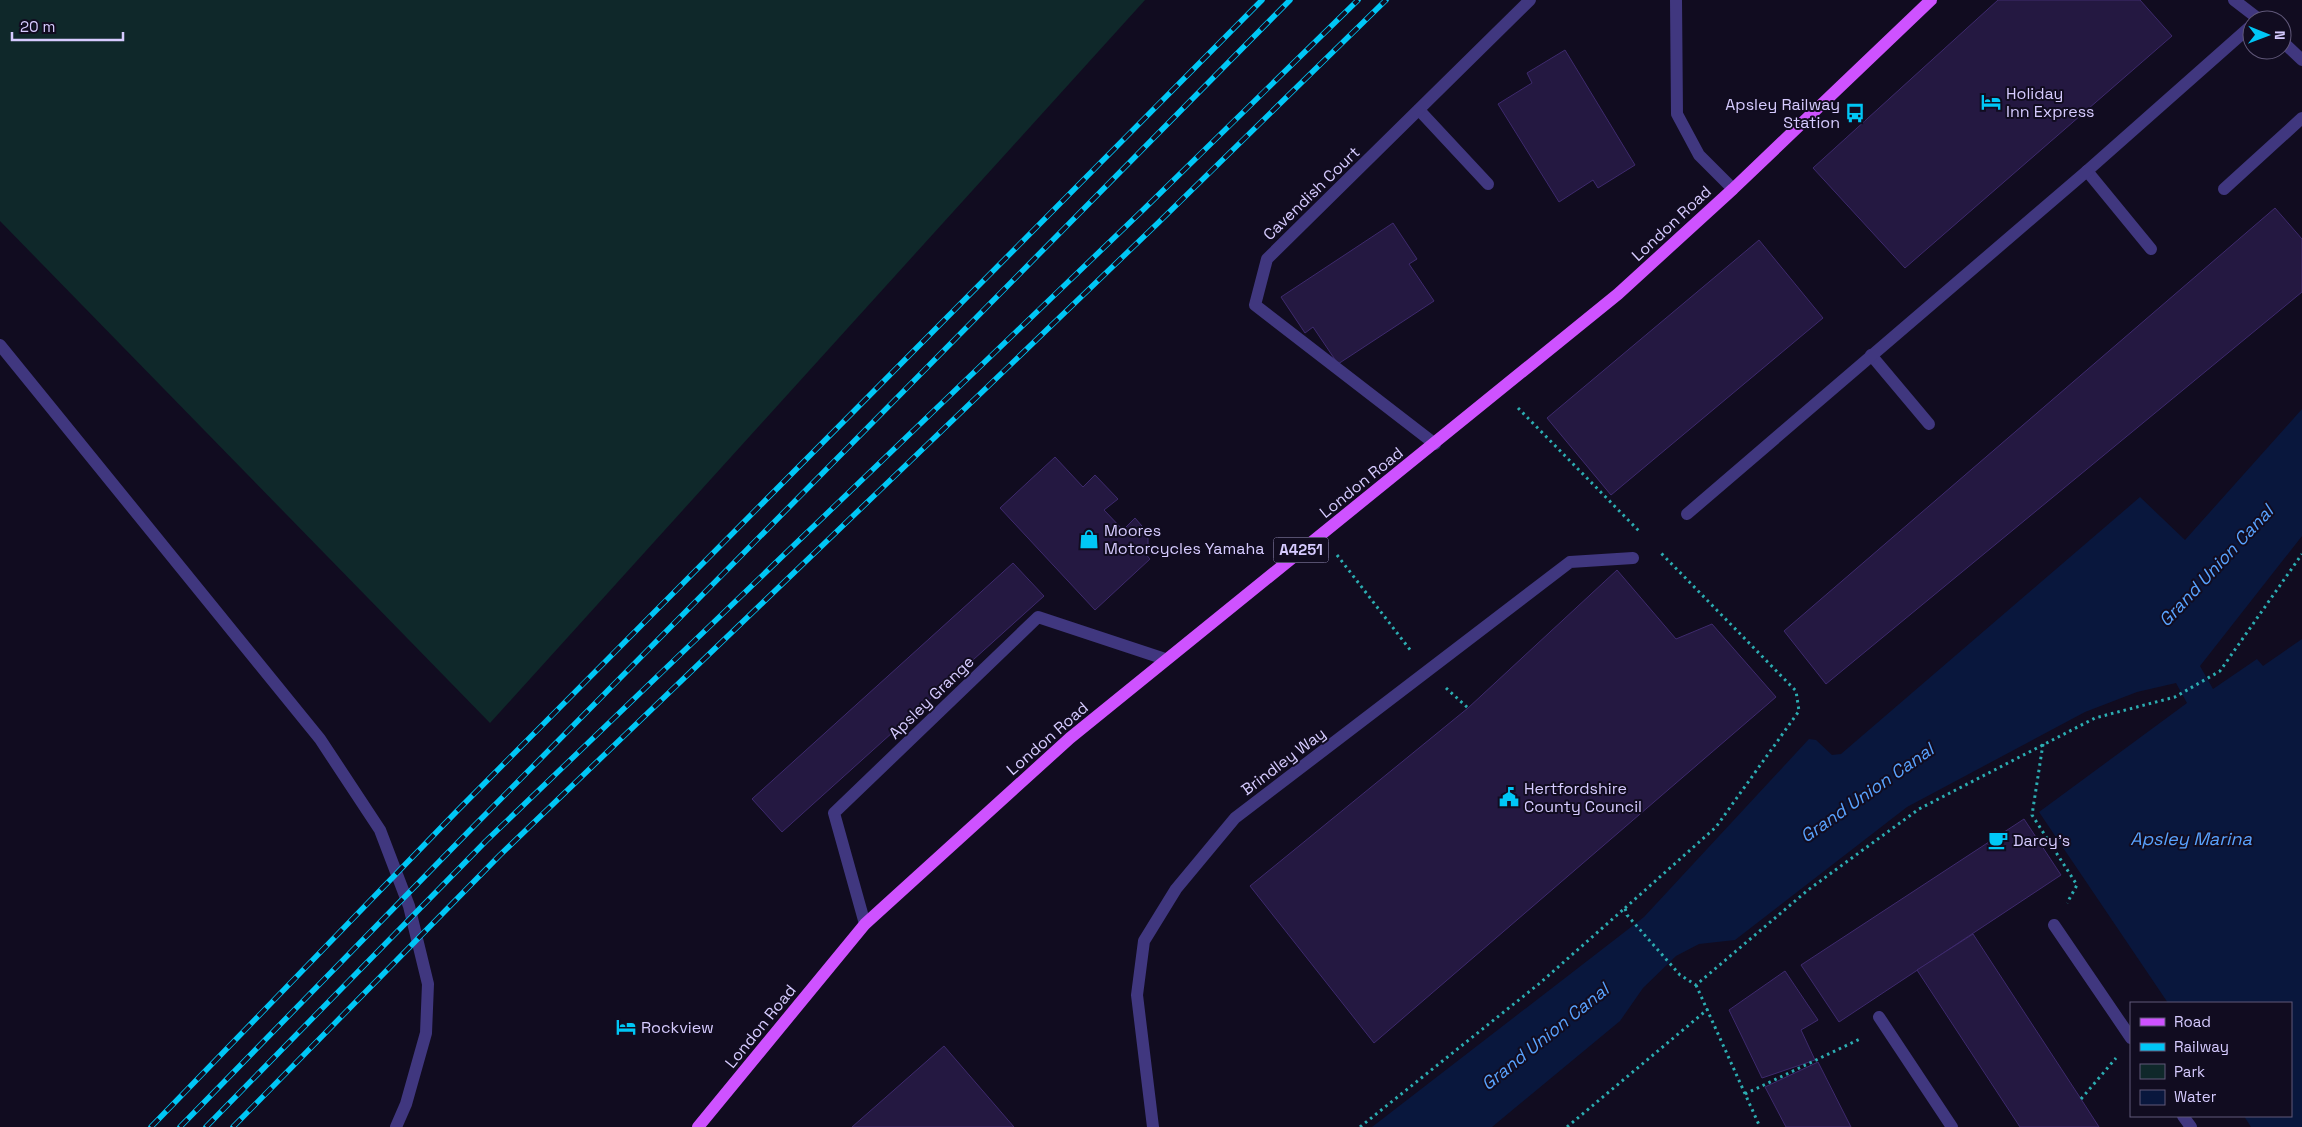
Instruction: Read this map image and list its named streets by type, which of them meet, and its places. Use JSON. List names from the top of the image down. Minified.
{"streets":{"main road":["London Road","A4251"],"street":["Cavendish Court","Apsley Grange","Brindley Way"]},"crossings":[["Cavendish Court","London Road"],["London Road","Apsley Grange"]],"water":["Grand Union Canal","Apsley Marina"],"places":{"hotel":["Holiday Inn Express","Rockview"],"bus stop":["Apsley Railway Station"],"shop":["Moores Motorcycles Yamaha"],"public building":["Hertfordshire County Council"],"cafe":["Darcy's"]},"legend":["Road","Railway","Park","Water"],"scale_bar":"20 m","north":"right"}
